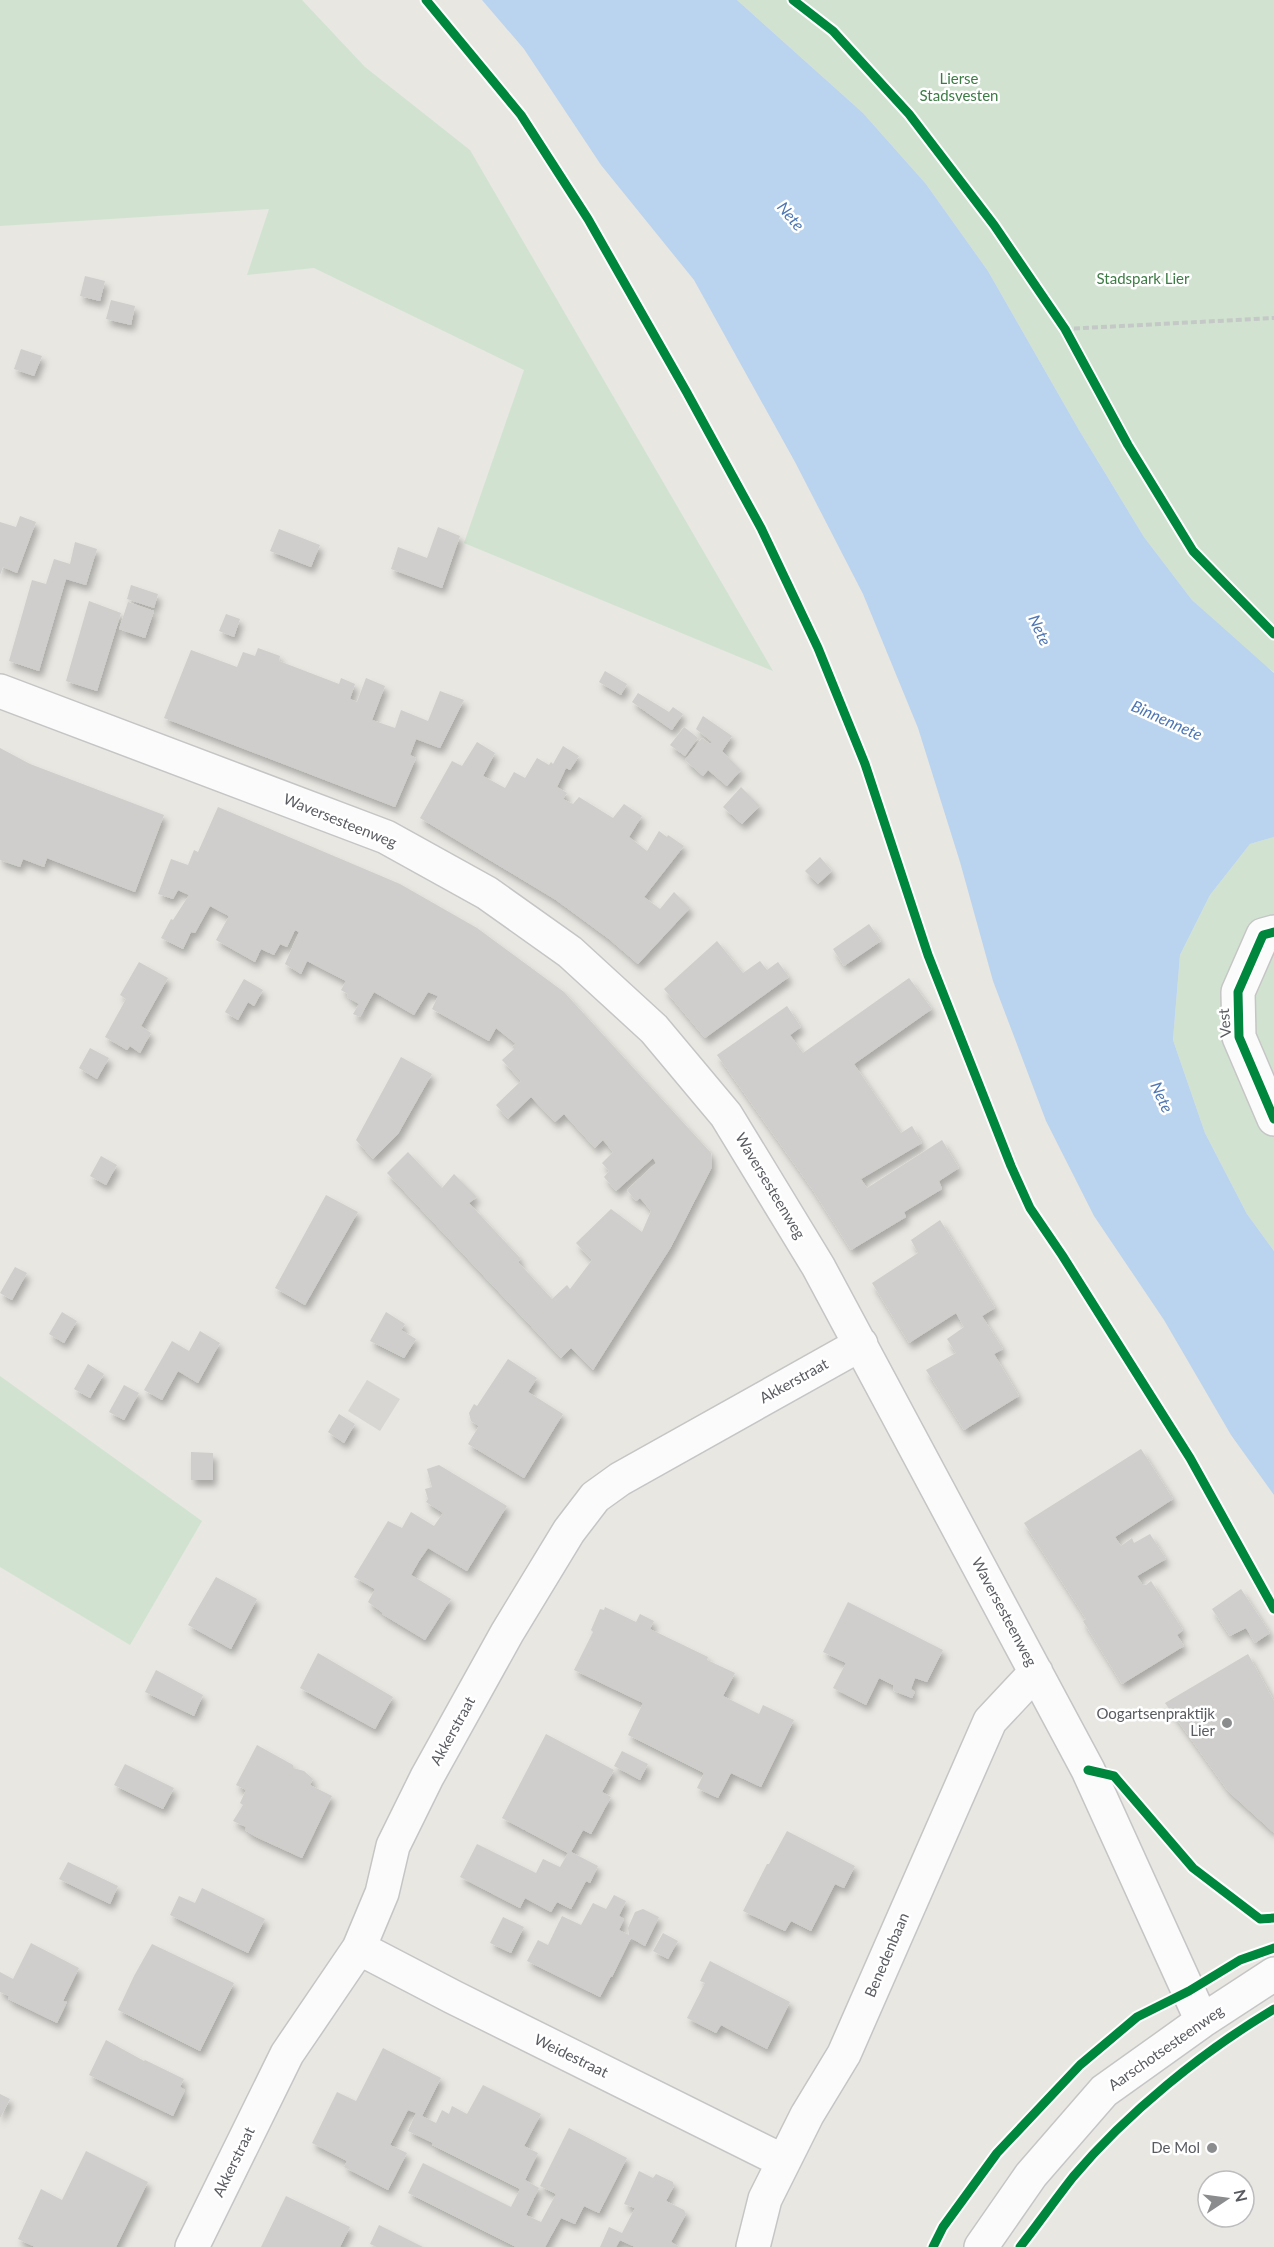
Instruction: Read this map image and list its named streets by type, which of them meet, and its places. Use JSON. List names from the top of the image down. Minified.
{"streets":{"street":["Waversesteenweg","Vest","Akkerstraat","Benedenbaan","Aarschotsesteenweg","Weidestraat"]},"crossings":[["Waversesteenweg","Akkerstraat"],["Waversesteenweg","Benedenbaan"],["Waversesteenweg","Aarschotsesteenweg"],["Akkerstraat","Weidestraat"],["Benedenbaan","Weidestraat"]],"water":["Nete","Binnennete"],"parks":["Lierse Stadsvesten","Stadspark Lier"],"places":["Oogartsenpraktijk Lier","De Mol"],"north":"right"}
